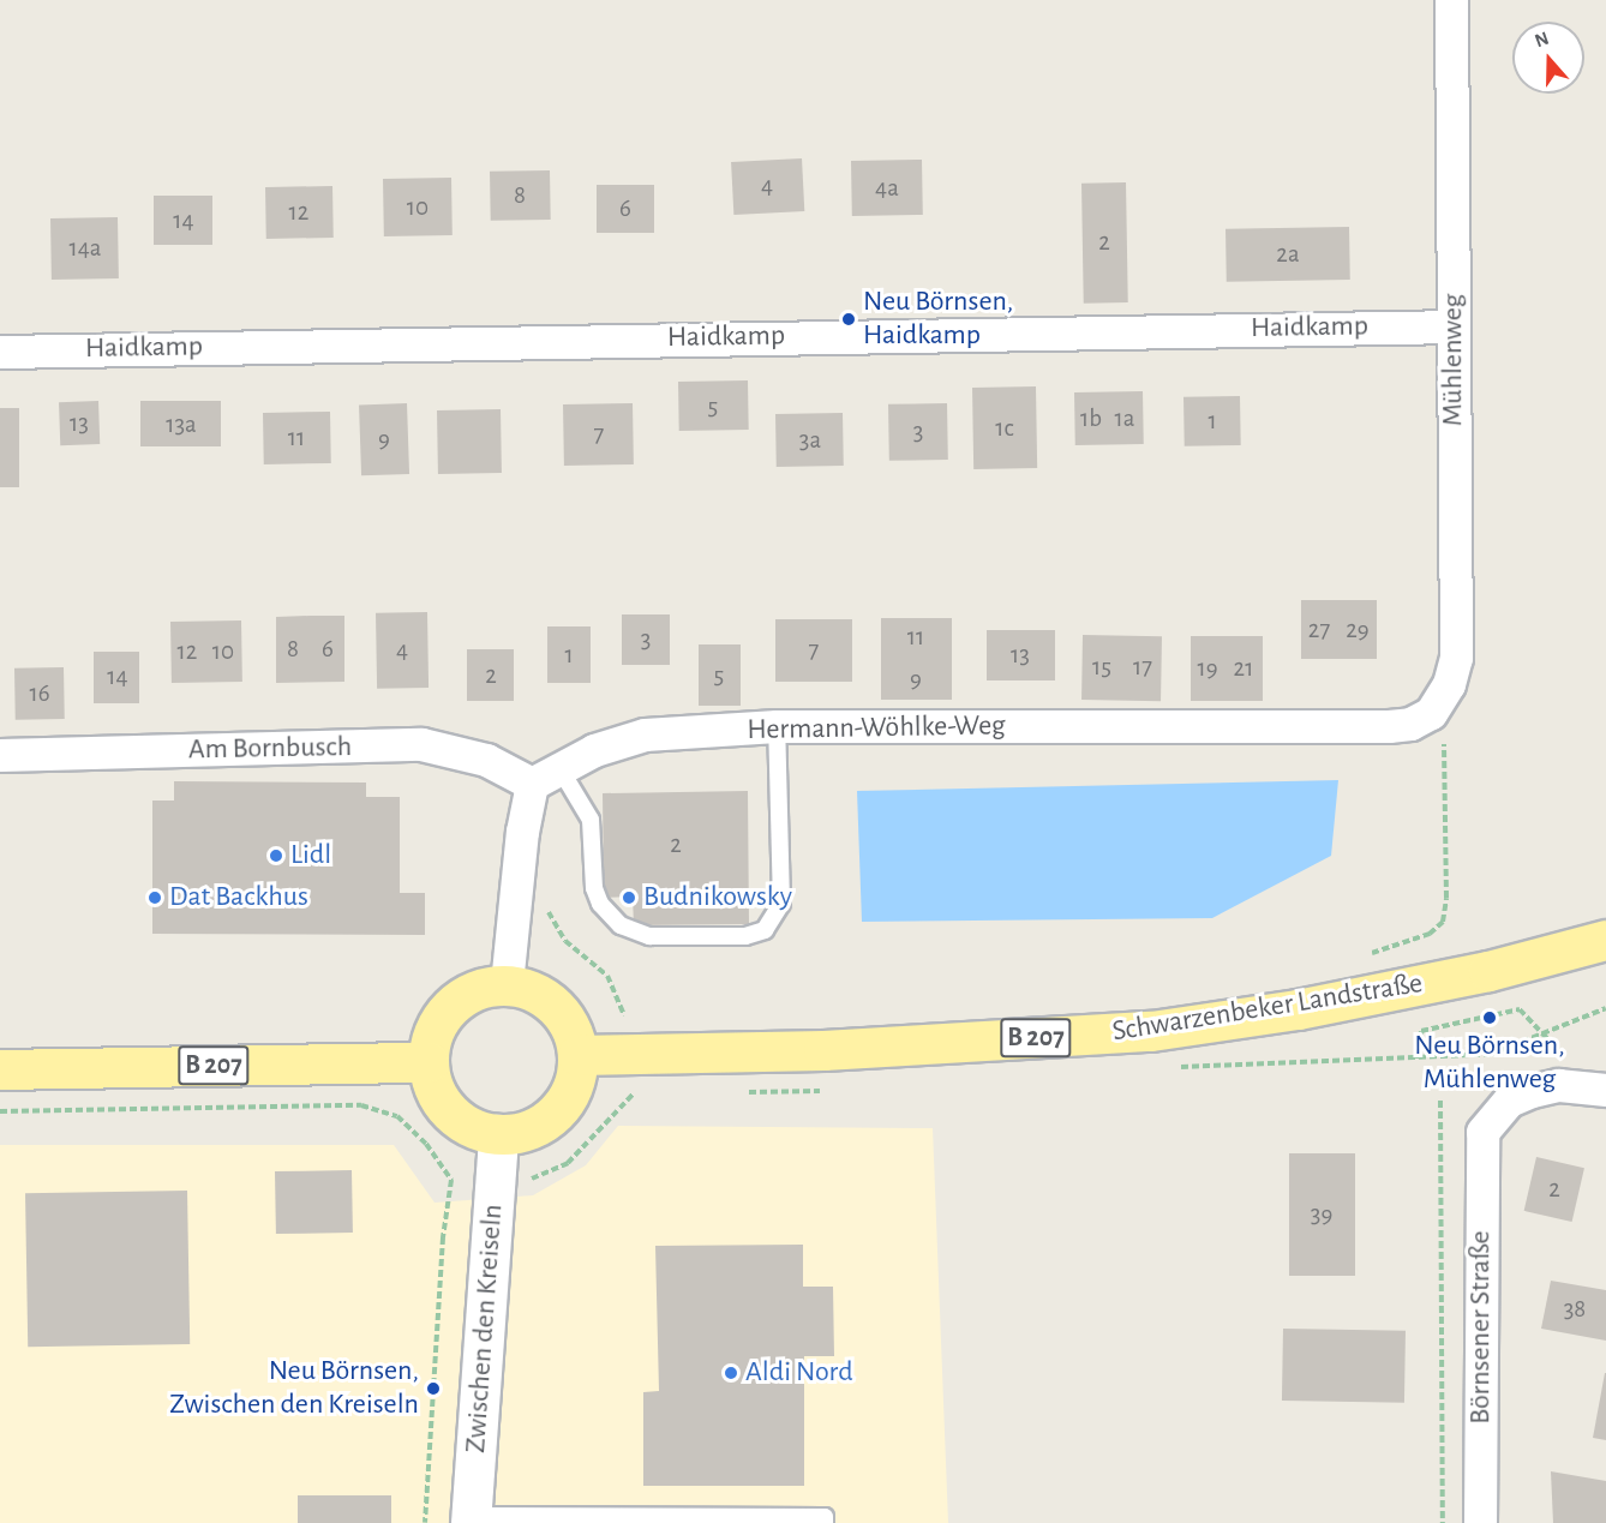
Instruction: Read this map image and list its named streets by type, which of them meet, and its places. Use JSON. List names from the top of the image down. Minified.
{"streets":{"main road":["Schwarzenbeker Landstraße","B 207"],"street":["Haidkamp","Mühlenweg","Hermann-Wöhlke-Weg","Am Bornbusch","Börnsener Straße","Zwischen den Kreiseln"]},"crossings":[["Haidkamp","Mühlenweg"],["Mühlenweg","Hermann-Wöhlke-Weg"],["Hermann-Wöhlke-Weg","Am Bornbusch"],["Schwarzenbeker Landstraße","B 207"],["Schwarzenbeker Landstraße","Zwischen den Kreiseln"],["B 207","Zwischen den Kreiseln"]],"places":["Neu Börnsen, Haidkamp","Lidl","Dat Backhus","Budnikowsky","Neu Börnsen, Mühlenweg","Aldi Nord","Neu Börnsen, Zwischen den Kreiseln"],"house_numbers":["4","4a","8","10","6","12","14","2","14a","2a","5","1b","1a","1","13","13a","1c","3","7","11","9","3a","27","29","11","3","8","6","4","7","12","10","1","13","15","17","19","21","2","5","14","9","16","2","2","39","38"],"north":"top"}
